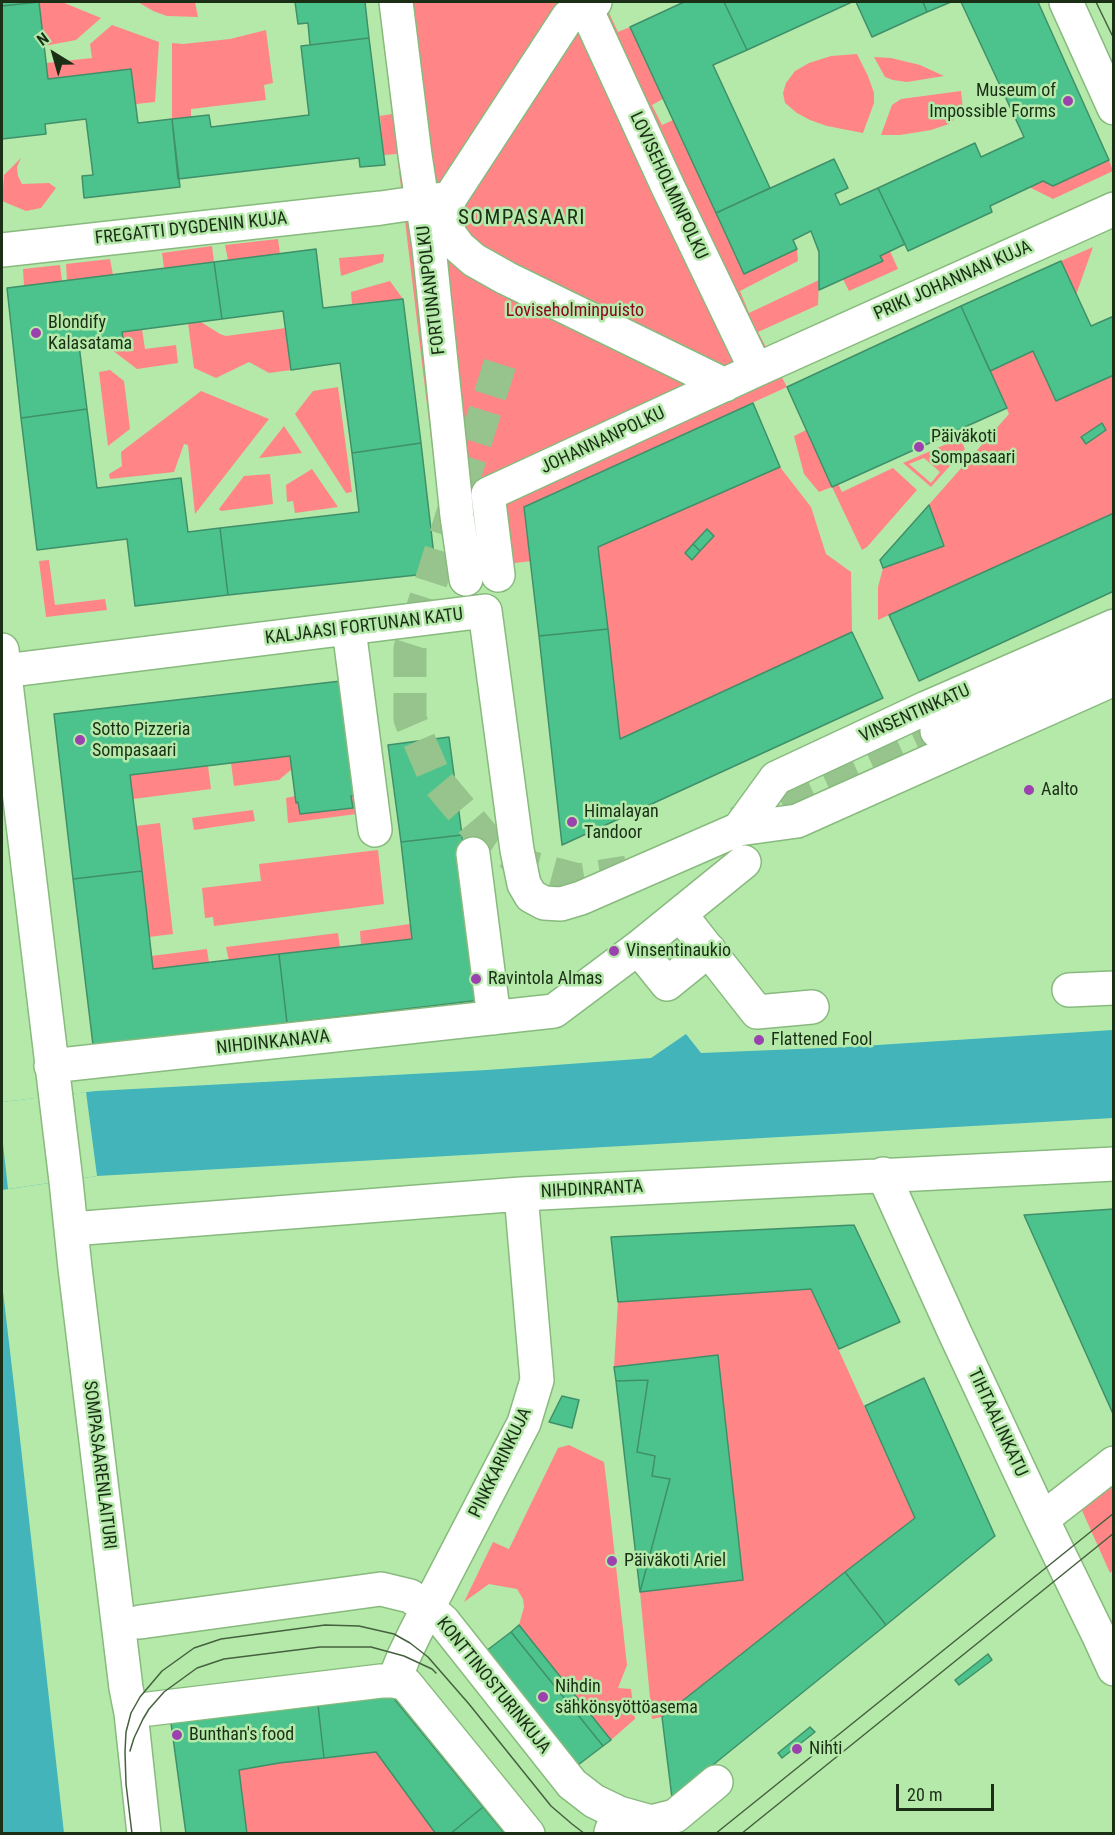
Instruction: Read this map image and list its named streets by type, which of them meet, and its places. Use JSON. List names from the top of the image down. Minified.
{"streets":{"street":["LOVISEHOLMINPOLKU","FREGATTI DYGDENIN KUJA","PRIKI JOHANNAN KUJA","FORTUNANPOLKU","JOHANNANPOLKU","KALJAASI FORTUNAN KATU","VINSENTINKATU","NIHDINKANAVA","NIHDINRANTA","TIHTAALINKATU","PINKKARINKUJA","SOMPASAARENLAITURI","KONTTINOSTURINKUJA"]},"crossings":[["LOVISEHOLMINPOLKU","JOHANNANPOLKU"],["FREGATTI DYGDENIN KUJA","FORTUNANPOLKU"],["PRIKI JOHANNAN KUJA","JOHANNANPOLKU"],["FORTUNANPOLKU","JOHANNANPOLKU"],["KALJAASI FORTUNAN KATU","VINSENTINKATU"],["KALJAASI FORTUNAN KATU","SOMPASAARENLAITURI"],["NIHDINKANAVA","SOMPASAARENLAITURI"],["NIHDINRANTA","TIHTAALINKATU"],["NIHDINRANTA","PINKKARINKUJA"],["NIHDINRANTA","SOMPASAARENLAITURI"],["PINKKARINKUJA","KONTTINOSTURINKUJA"]],"districts":["SOMPASAARI"],"parks":["Loviseholminpuisto"],"places":["Museum of Impossible Forms","Blondify Kalasatama","Päiväkoti Sompasaari","Sotto Pizzeria Sompasaari","Aalto","Himalayan Tandoor","Vinsentinaukio","Ravintola Almas","Flattened Fool","Päiväkoti Ariel","Nihdin sähkönsyöttöasema","Bunthan's food","Nihti"],"scale_bar":"20 m","north":"top left"}
